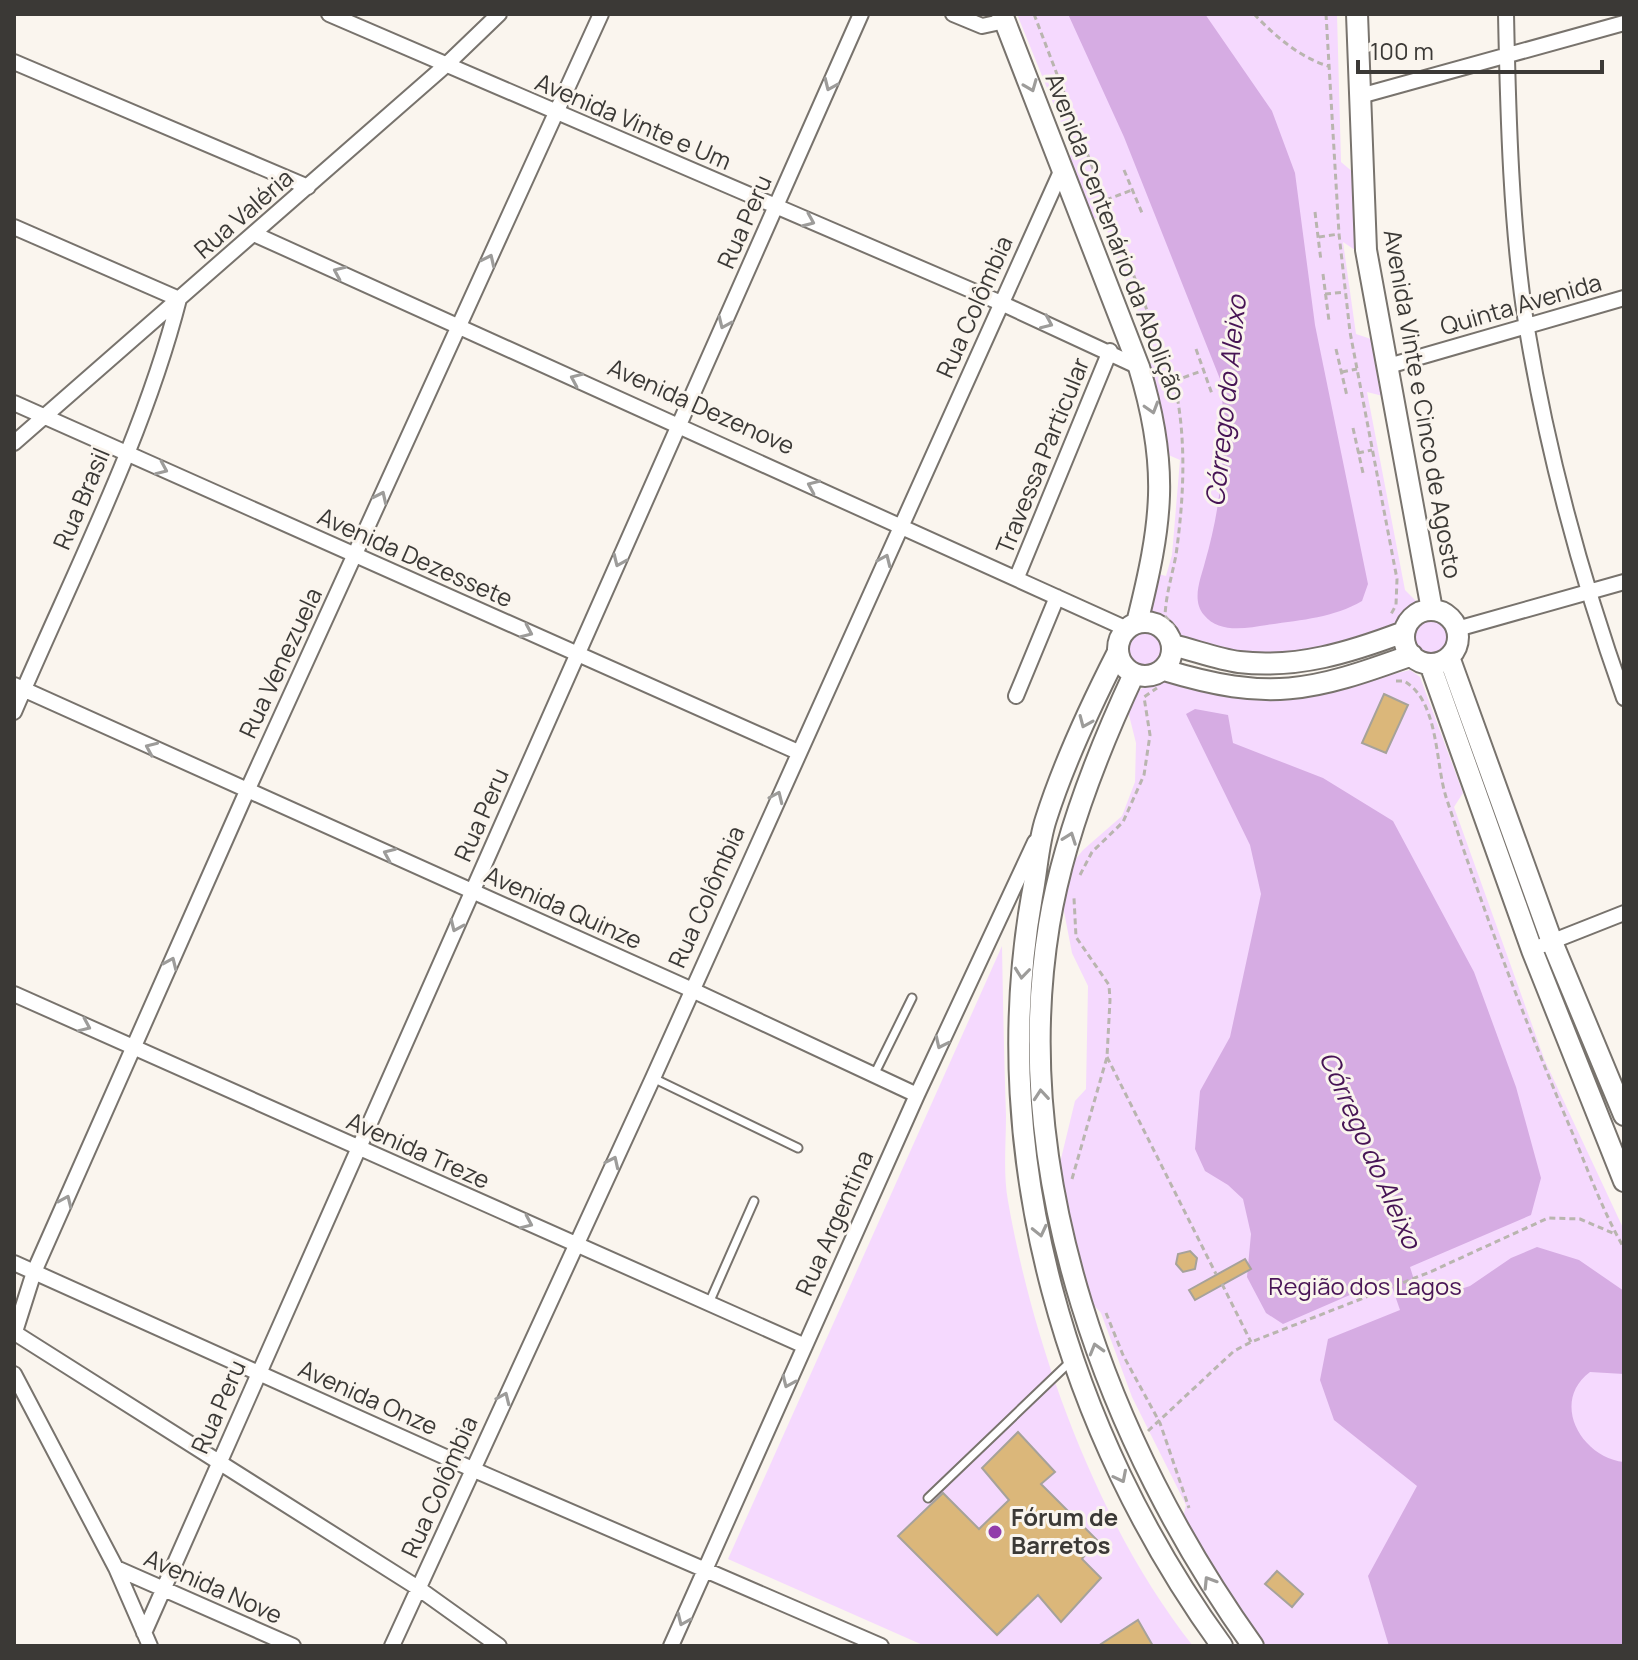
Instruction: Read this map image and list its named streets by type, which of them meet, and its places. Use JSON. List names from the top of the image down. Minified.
{"streets":{"street":["Avenida Vinte e Um","Rua Valéria","Rua Peru","Avenida Centenário da Abolição","Quinta Avenida","Rua Colômbia","Avenida Vinte e Cinco de Agosto","Avenida Dezenove","Travessa Particular","Rua Brasil","Avenida Dezessete","Rua Venezuela","Avenida Quinze","Avenida Treze","Rua Argentina","Avenida Onze","Avenida Nove"]},"crossings":[["Avenida Vinte e Um","Rua Valéria"],["Avenida Vinte e Um","Rua Peru"],["Avenida Vinte e Um","Avenida Centenário da Abolição"],["Avenida Vinte e Um","Rua Colômbia"],["Avenida Vinte e Um","Travessa Particular"],["Avenida Vinte e Um","Rua Venezuela"],["Rua Valéria","Avenida Dezenove"],["Rua Valéria","Rua Brasil"],["Rua Valéria","Avenida Dezessete"],["Rua Peru","Avenida Dezenove"],["Rua Peru","Avenida Dezessete"],["Rua Peru","Avenida Quinze"],["Rua Peru","Avenida Treze"],["Rua Peru","Avenida Onze"],["Rua Peru","Avenida Nove"],["Avenida Centenário da Abolição","Rua Colômbia"],["Avenida Centenário da Abolição","Avenida Dezenove"],["Quinta Avenida","Avenida Vinte e Cinco de Agosto"],["Rua Colômbia","Avenida Dezenove"],["Rua Colômbia","Avenida Dezessete"],["Rua Colômbia","Avenida Quinze"],["Rua Colômbia","Avenida Treze"],["Rua Colômbia","Avenida Onze"],["Avenida Dezenove","Travessa Particular"],["Avenida Dezenove","Rua Venezuela"],["Rua Brasil","Avenida Dezessete"],["Rua Brasil","Avenida Quinze"],["Avenida Dezessete","Rua Venezuela"],["Rua Venezuela","Avenida Quinze"],["Rua Venezuela","Avenida Treze"],["Rua Venezuela","Avenida Onze"],["Avenida Quinze","Rua Argentina"],["Avenida Treze","Rua Argentina"],["Rua Argentina","Avenida Onze"]],"one_way":["Avenida Vinte e Um","Rua Peru","Avenida Centenário da Abolição","Rua Colômbia","Avenida Dezenove","Avenida Dezessete","Rua Venezuela","Avenida Quinze","Avenida Treze","Rua Argentina"],"water":["Córrego do Aleixo"],"parks":["Região dos Lagos"],"places":["Fórum de Barretos"],"scale_bar":"100 m"}
